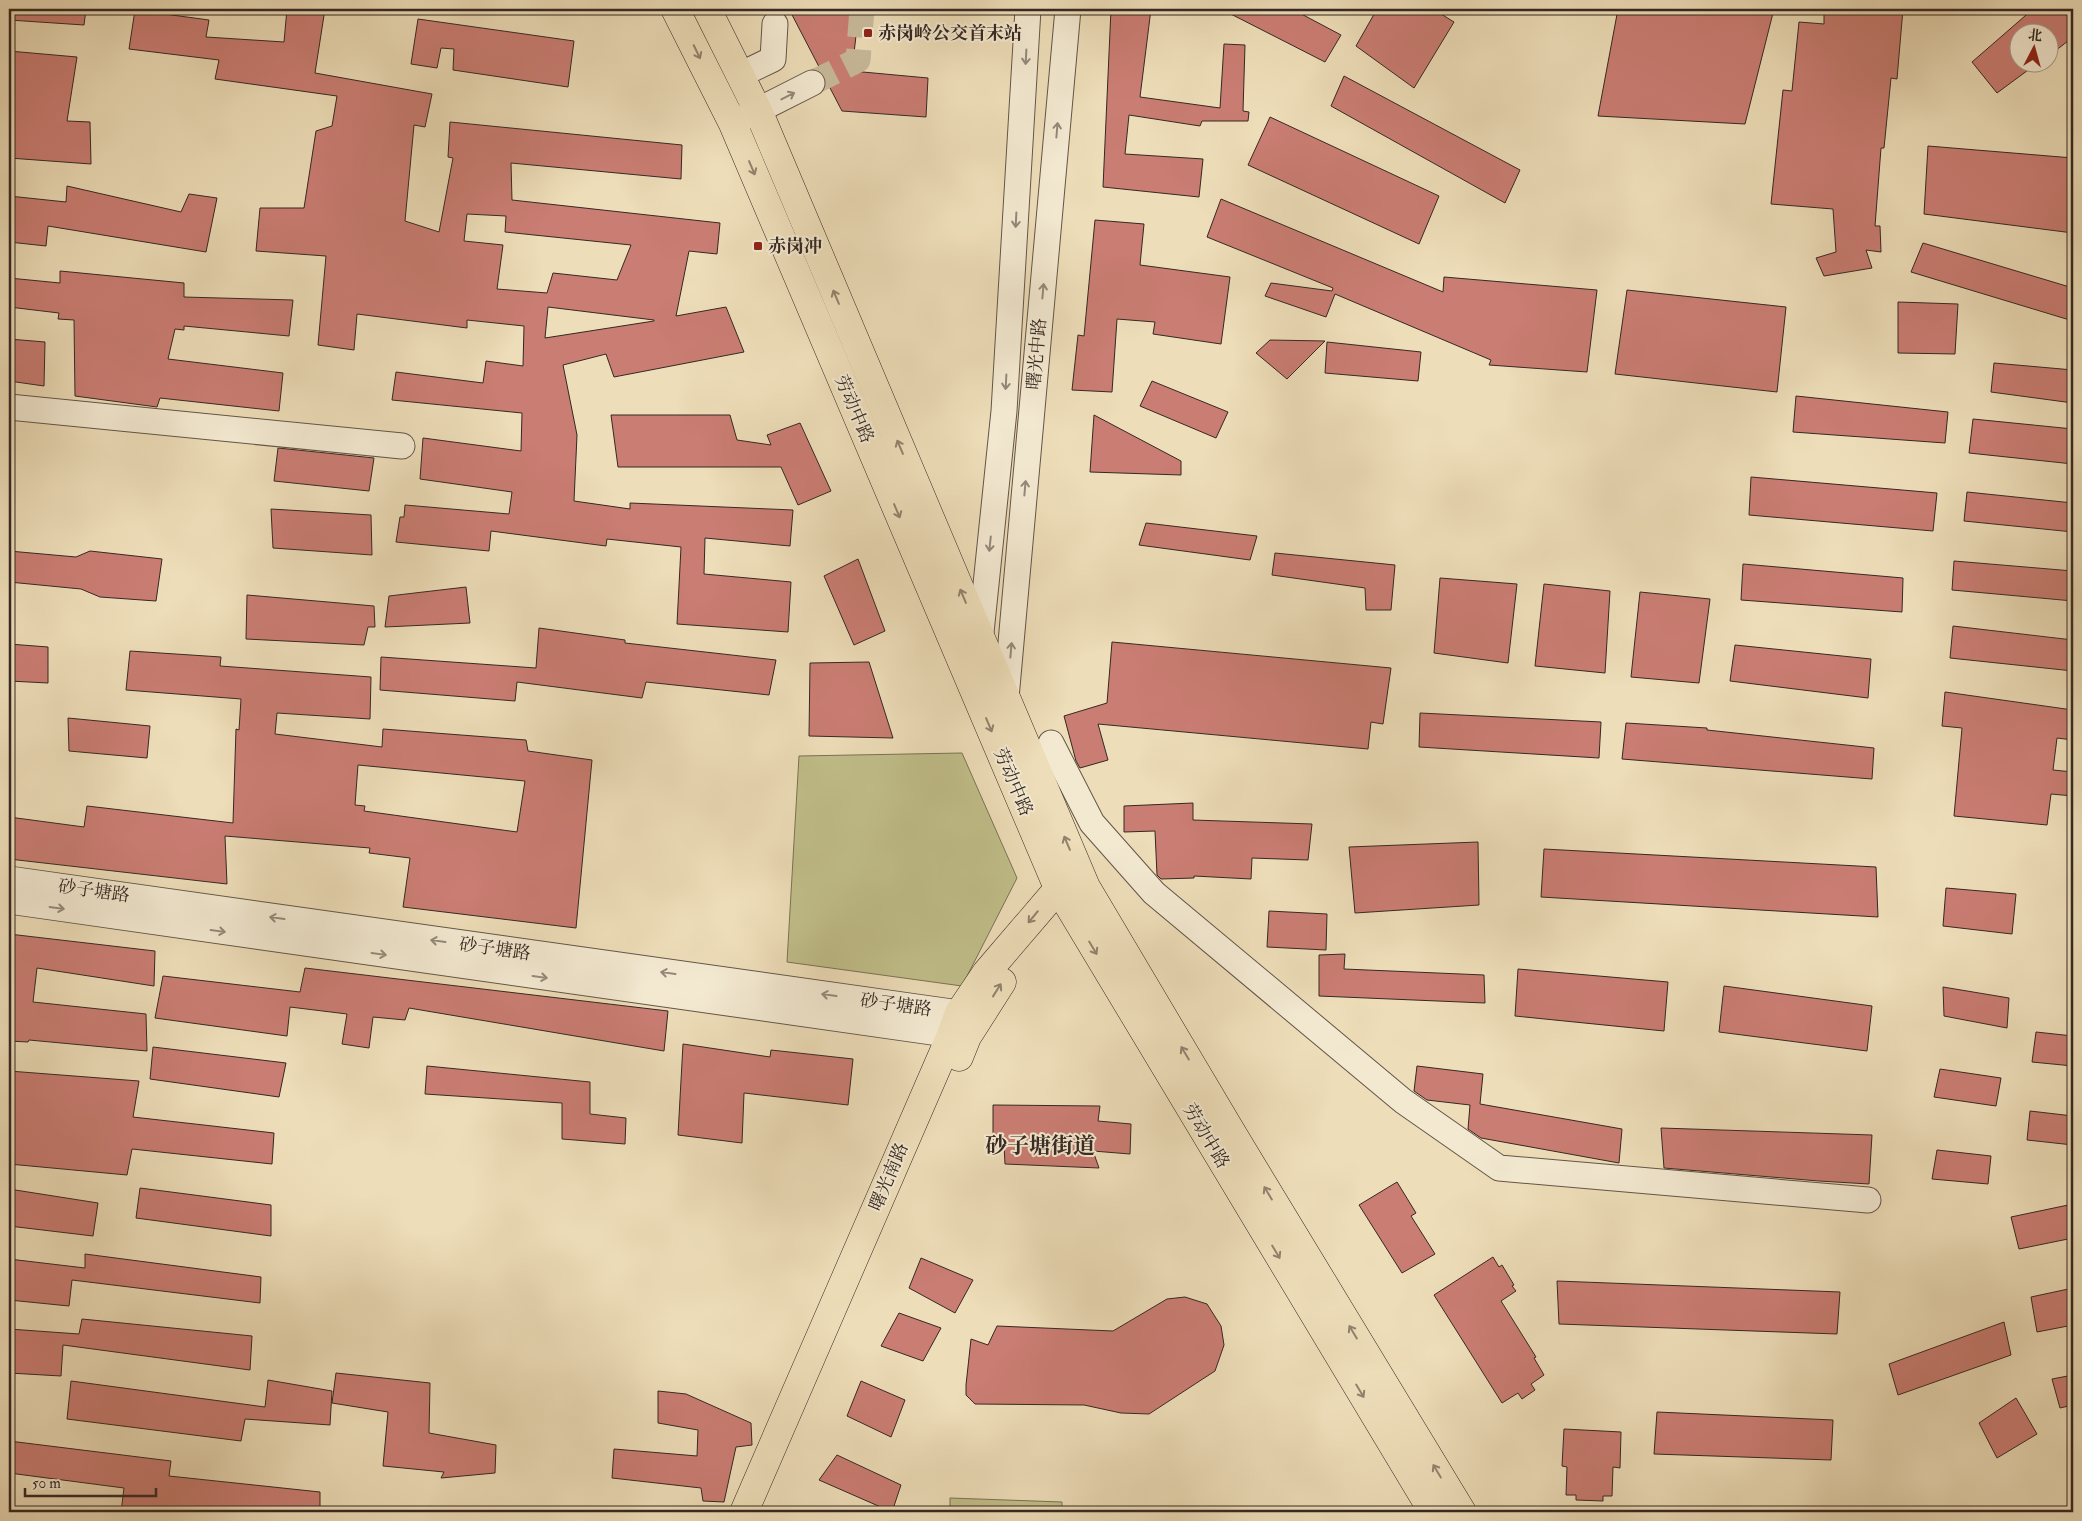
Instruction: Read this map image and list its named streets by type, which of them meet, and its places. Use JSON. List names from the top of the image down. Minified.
{"streets":{"main road":["劳动中路","曙光南路"],"street":["曙光中路","砂子塘路"]},"crossings":[["曙光中路","劳动中路"],["劳动中路","曙光南路"],["砂子塘路","曙光南路"]],"districts":["砂子塘街道"],"places":{"transit":["赤岗岭公交首末站","赤岗冲"]},"scale_bar":"50 m","north":"top"}
